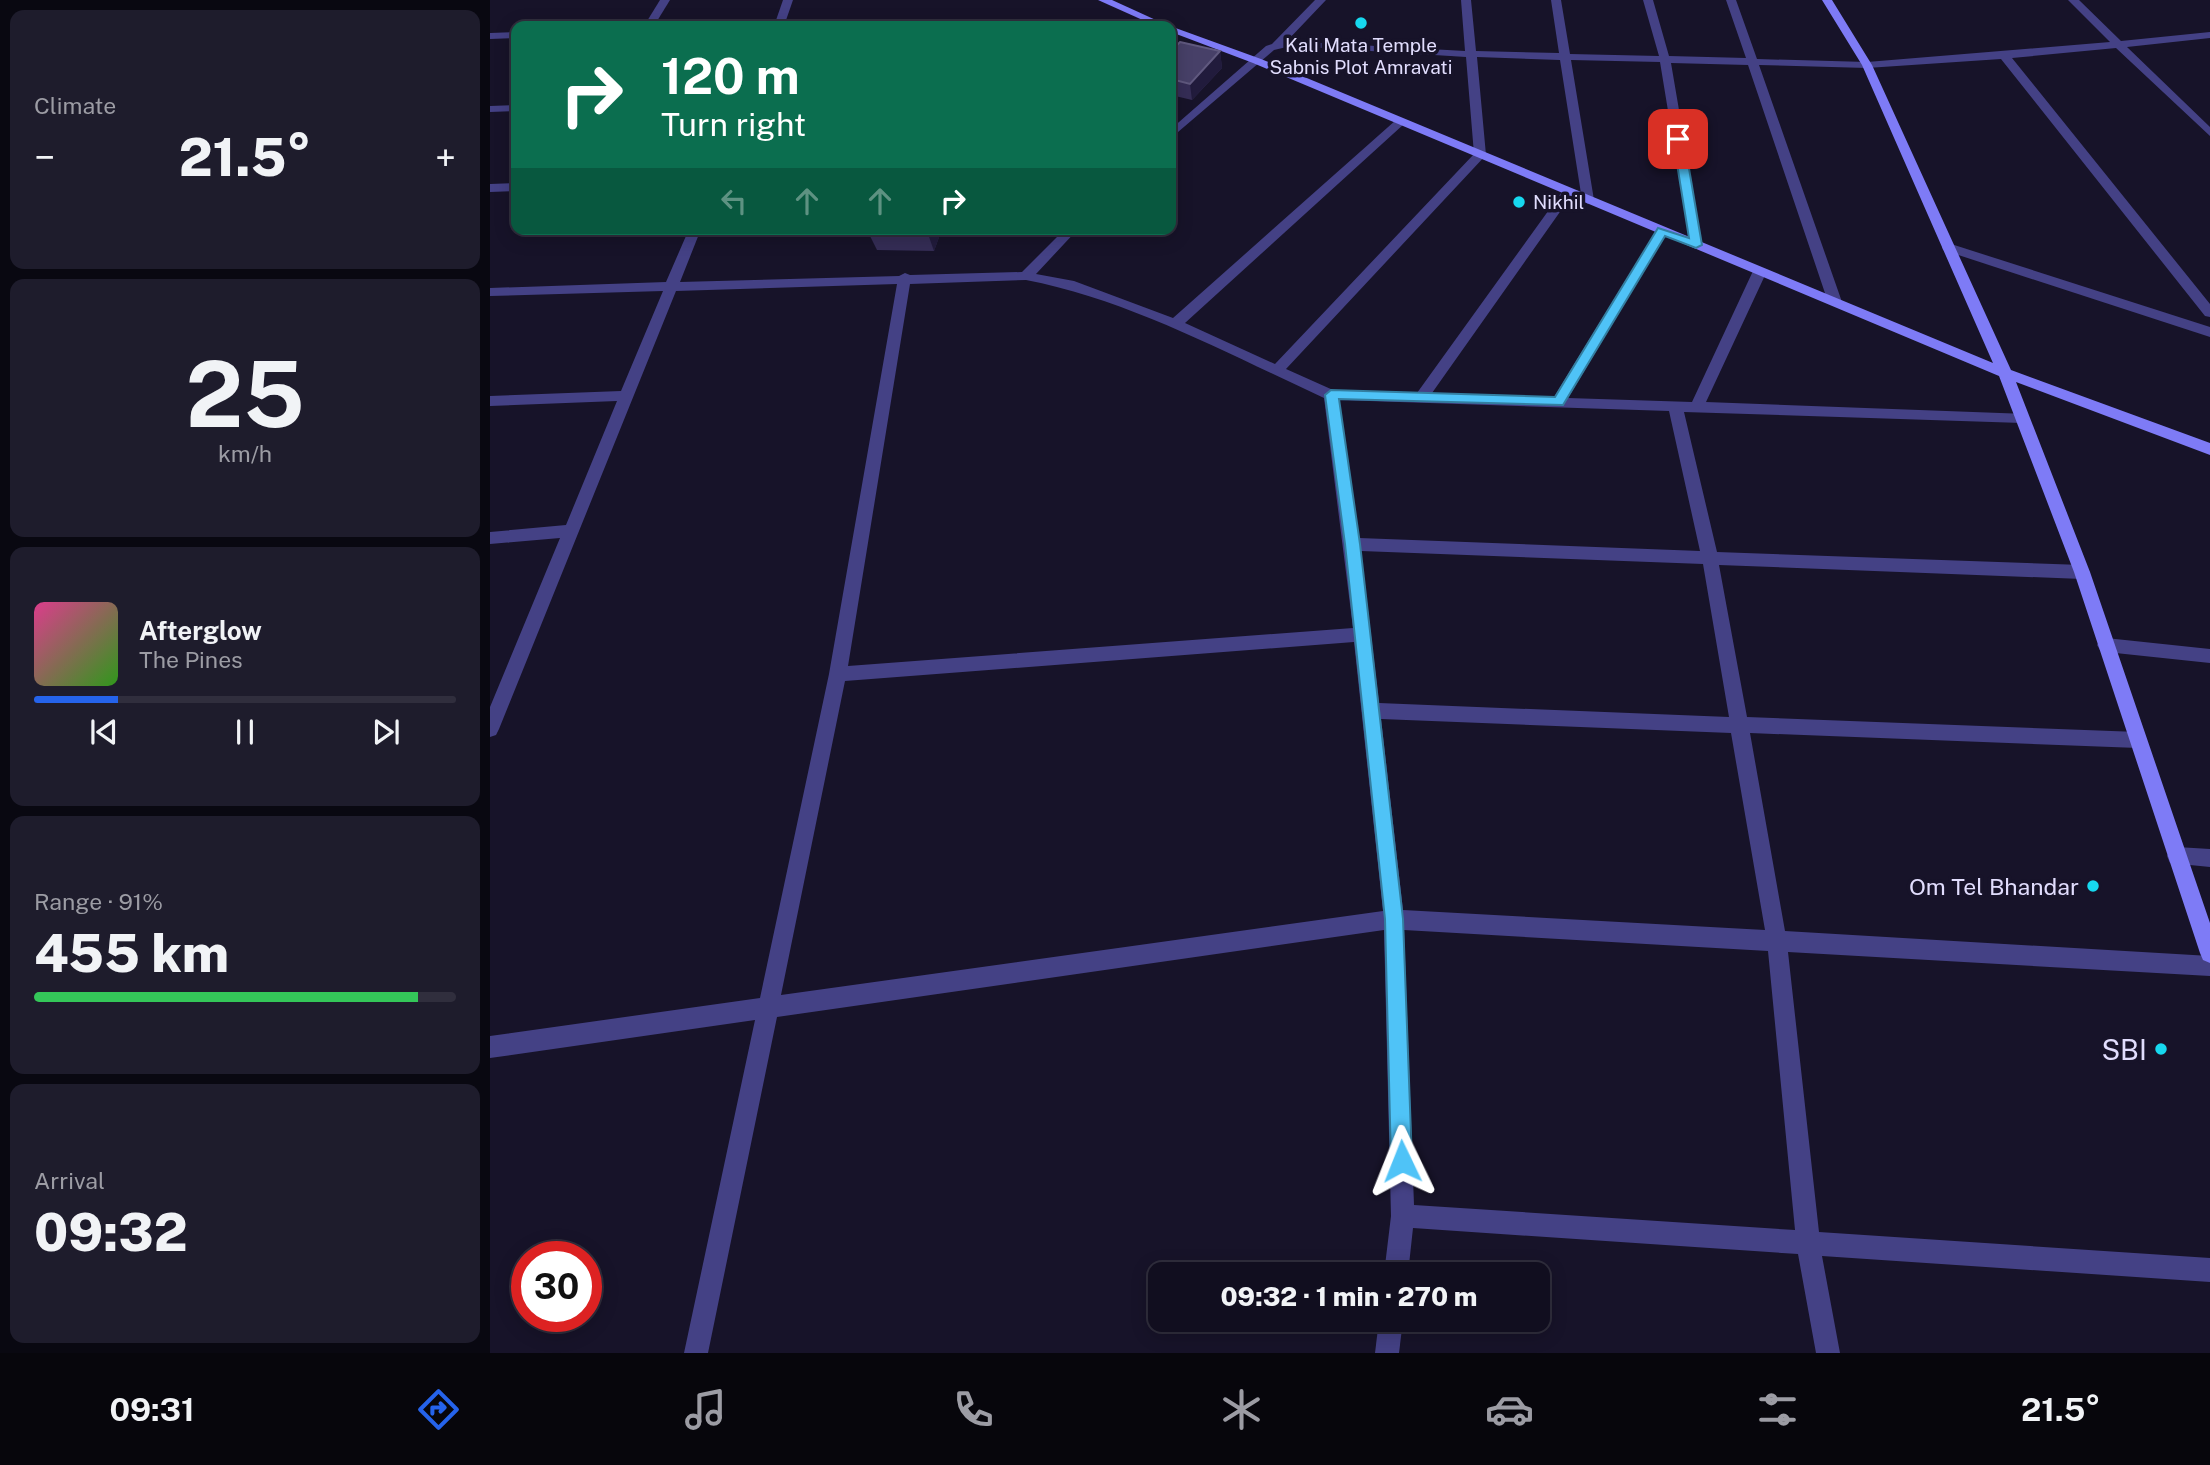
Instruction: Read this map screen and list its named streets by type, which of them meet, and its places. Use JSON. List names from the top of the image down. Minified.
{"places":["Kali Mata Temple Sabnis Plot Amravati","Nikhil","Om Tel Bhandar","SBI"],"page":{"tile":["Climate",["25","km/h"],["Range · 91%","455 km"],["Arrival","09:32"]],"turn":["120 m","Turn right"],"heat":["−","21.5°","+"],"song":["Afterglow","The Pines"],"limit":"30","trip":"09:32 · 1 min · 270 m","tabs":["09:31","21.5°"]}}
